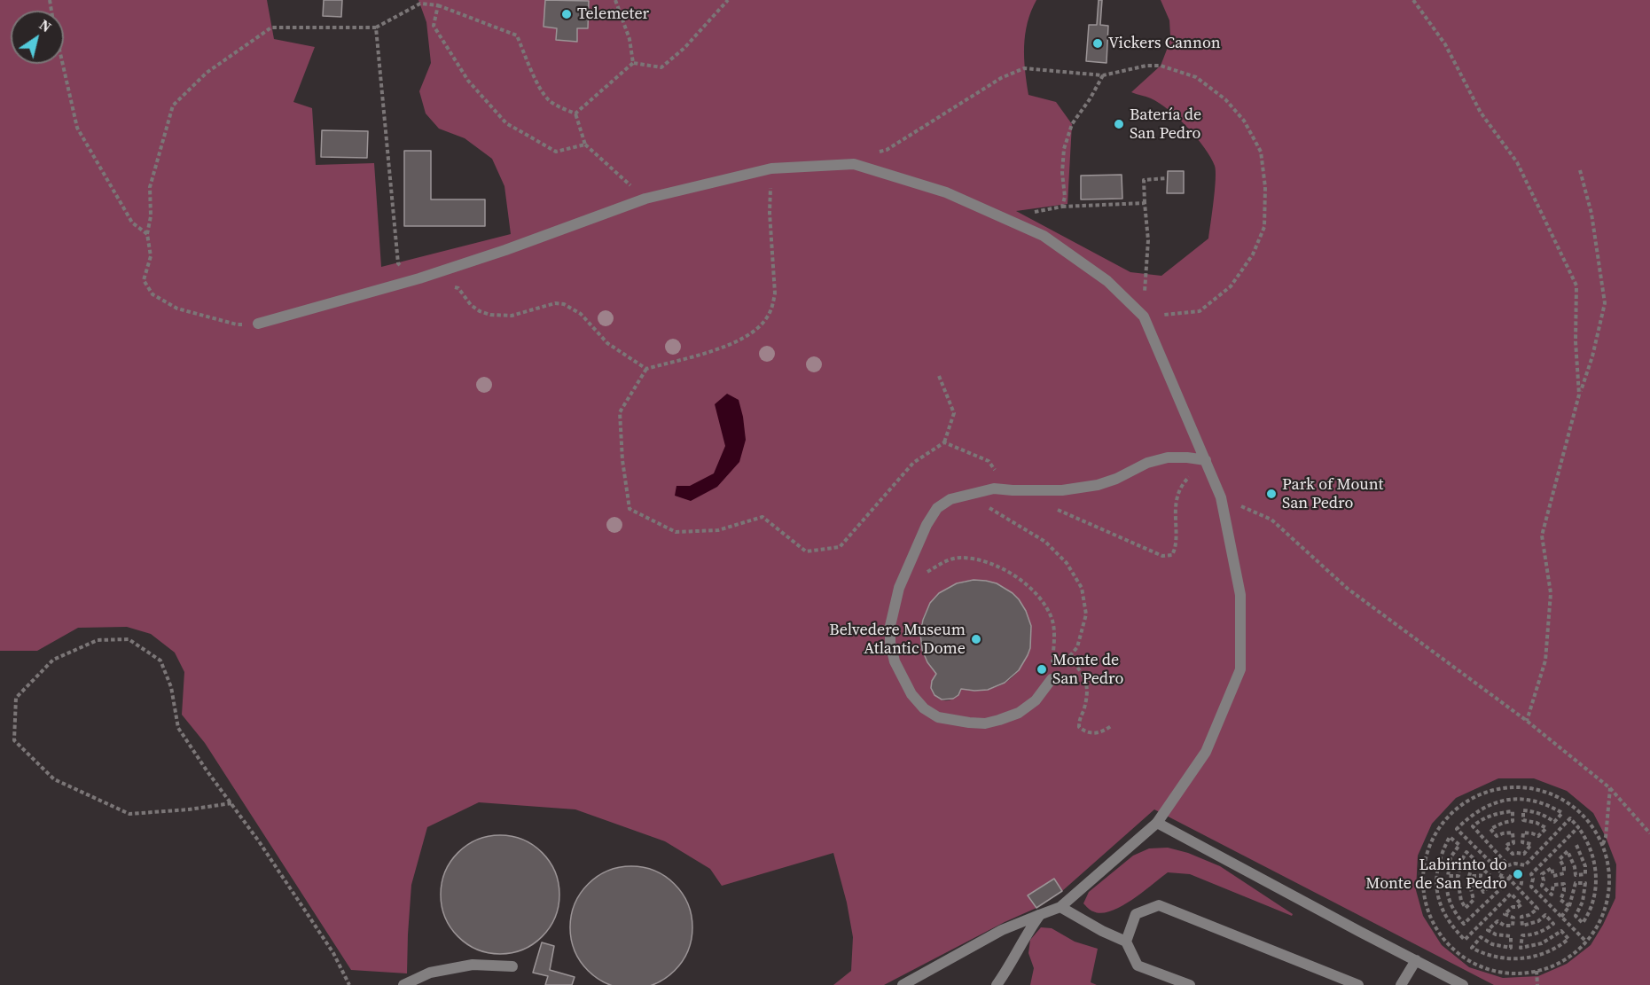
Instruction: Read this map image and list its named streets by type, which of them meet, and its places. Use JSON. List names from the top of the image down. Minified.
{"places":["Telemeter","Vickers Cannon","Batería de San Pedro","Park of Mount San Pedro","Belvedere Museum Atlantic Dome","Monte de San Pedro","Labirinto do Monte de San Pedro"],"north":"top right"}
